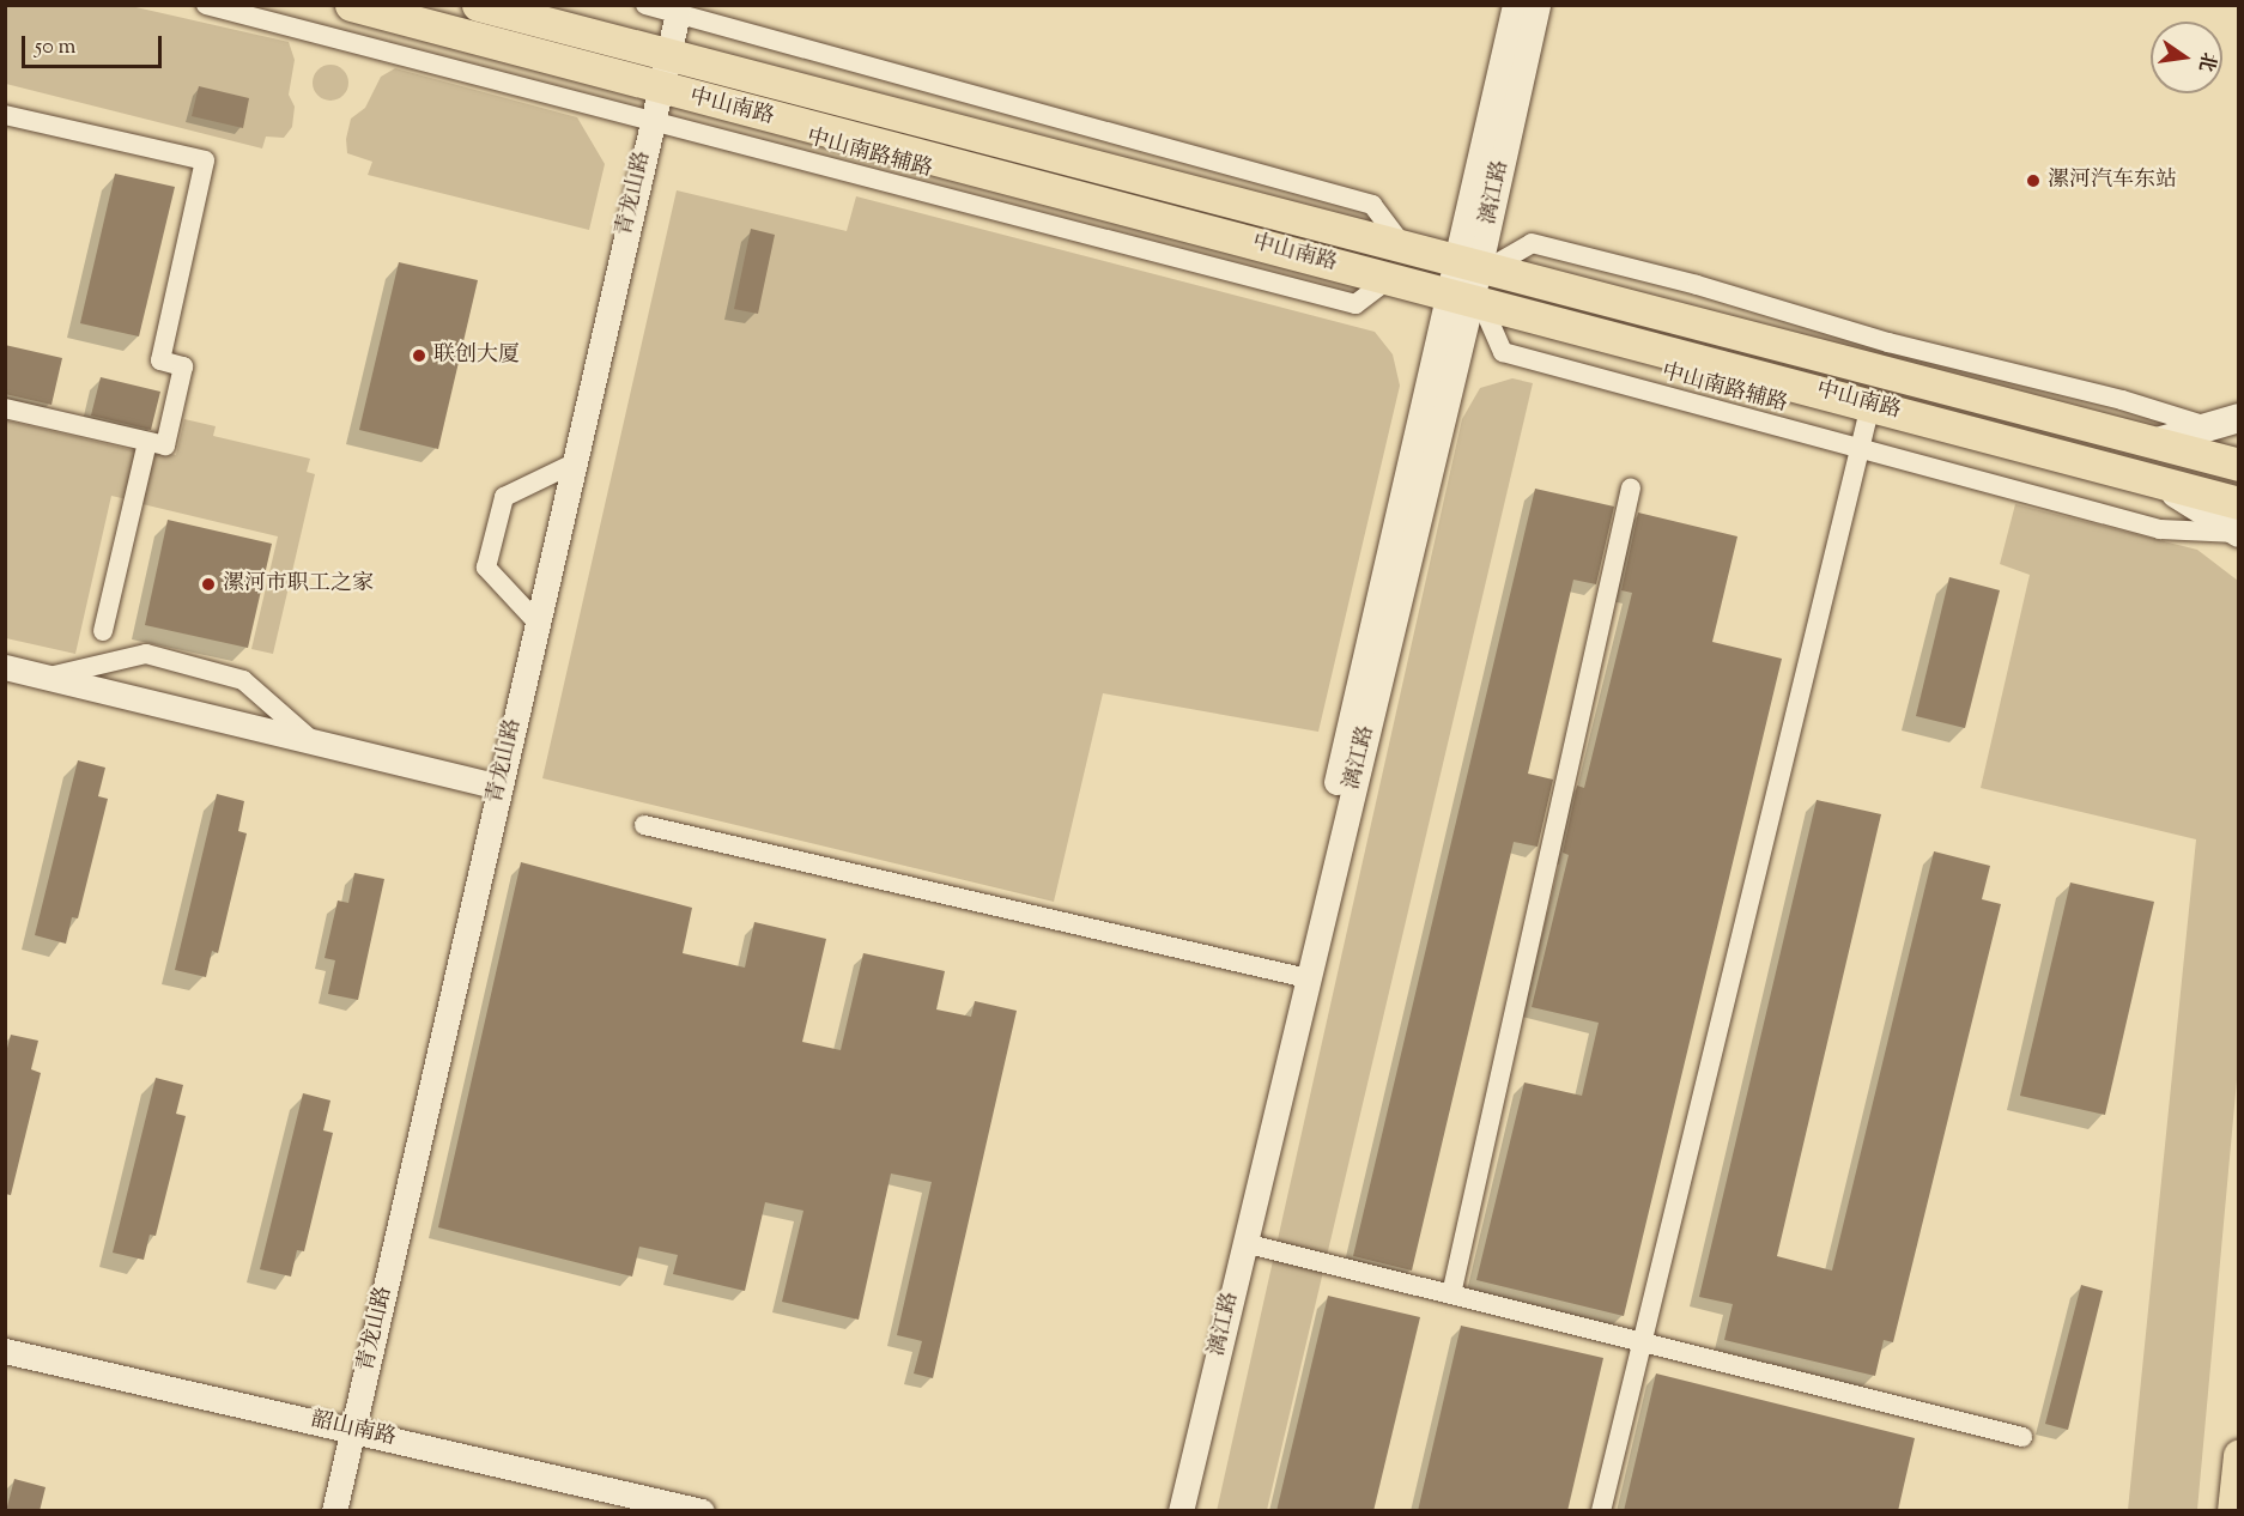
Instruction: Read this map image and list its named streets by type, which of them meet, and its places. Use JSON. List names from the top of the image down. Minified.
{"streets":{"main road":["中山南路"],"street":["中山南路辅路","漓江路","青龙山路","韶山南路"]},"crossings":[["中山南路","中山南路辅路"],["中山南路","漓江路"],["中山南路","青龙山路"],["中山南路辅路","漓江路"],["中山南路辅路","青龙山路"],["青龙山路","韶山南路"]],"places":["漯河汽车东站","联创大厦","漯河市职工之家"],"scale_bar":"50 m","north":"right"}
